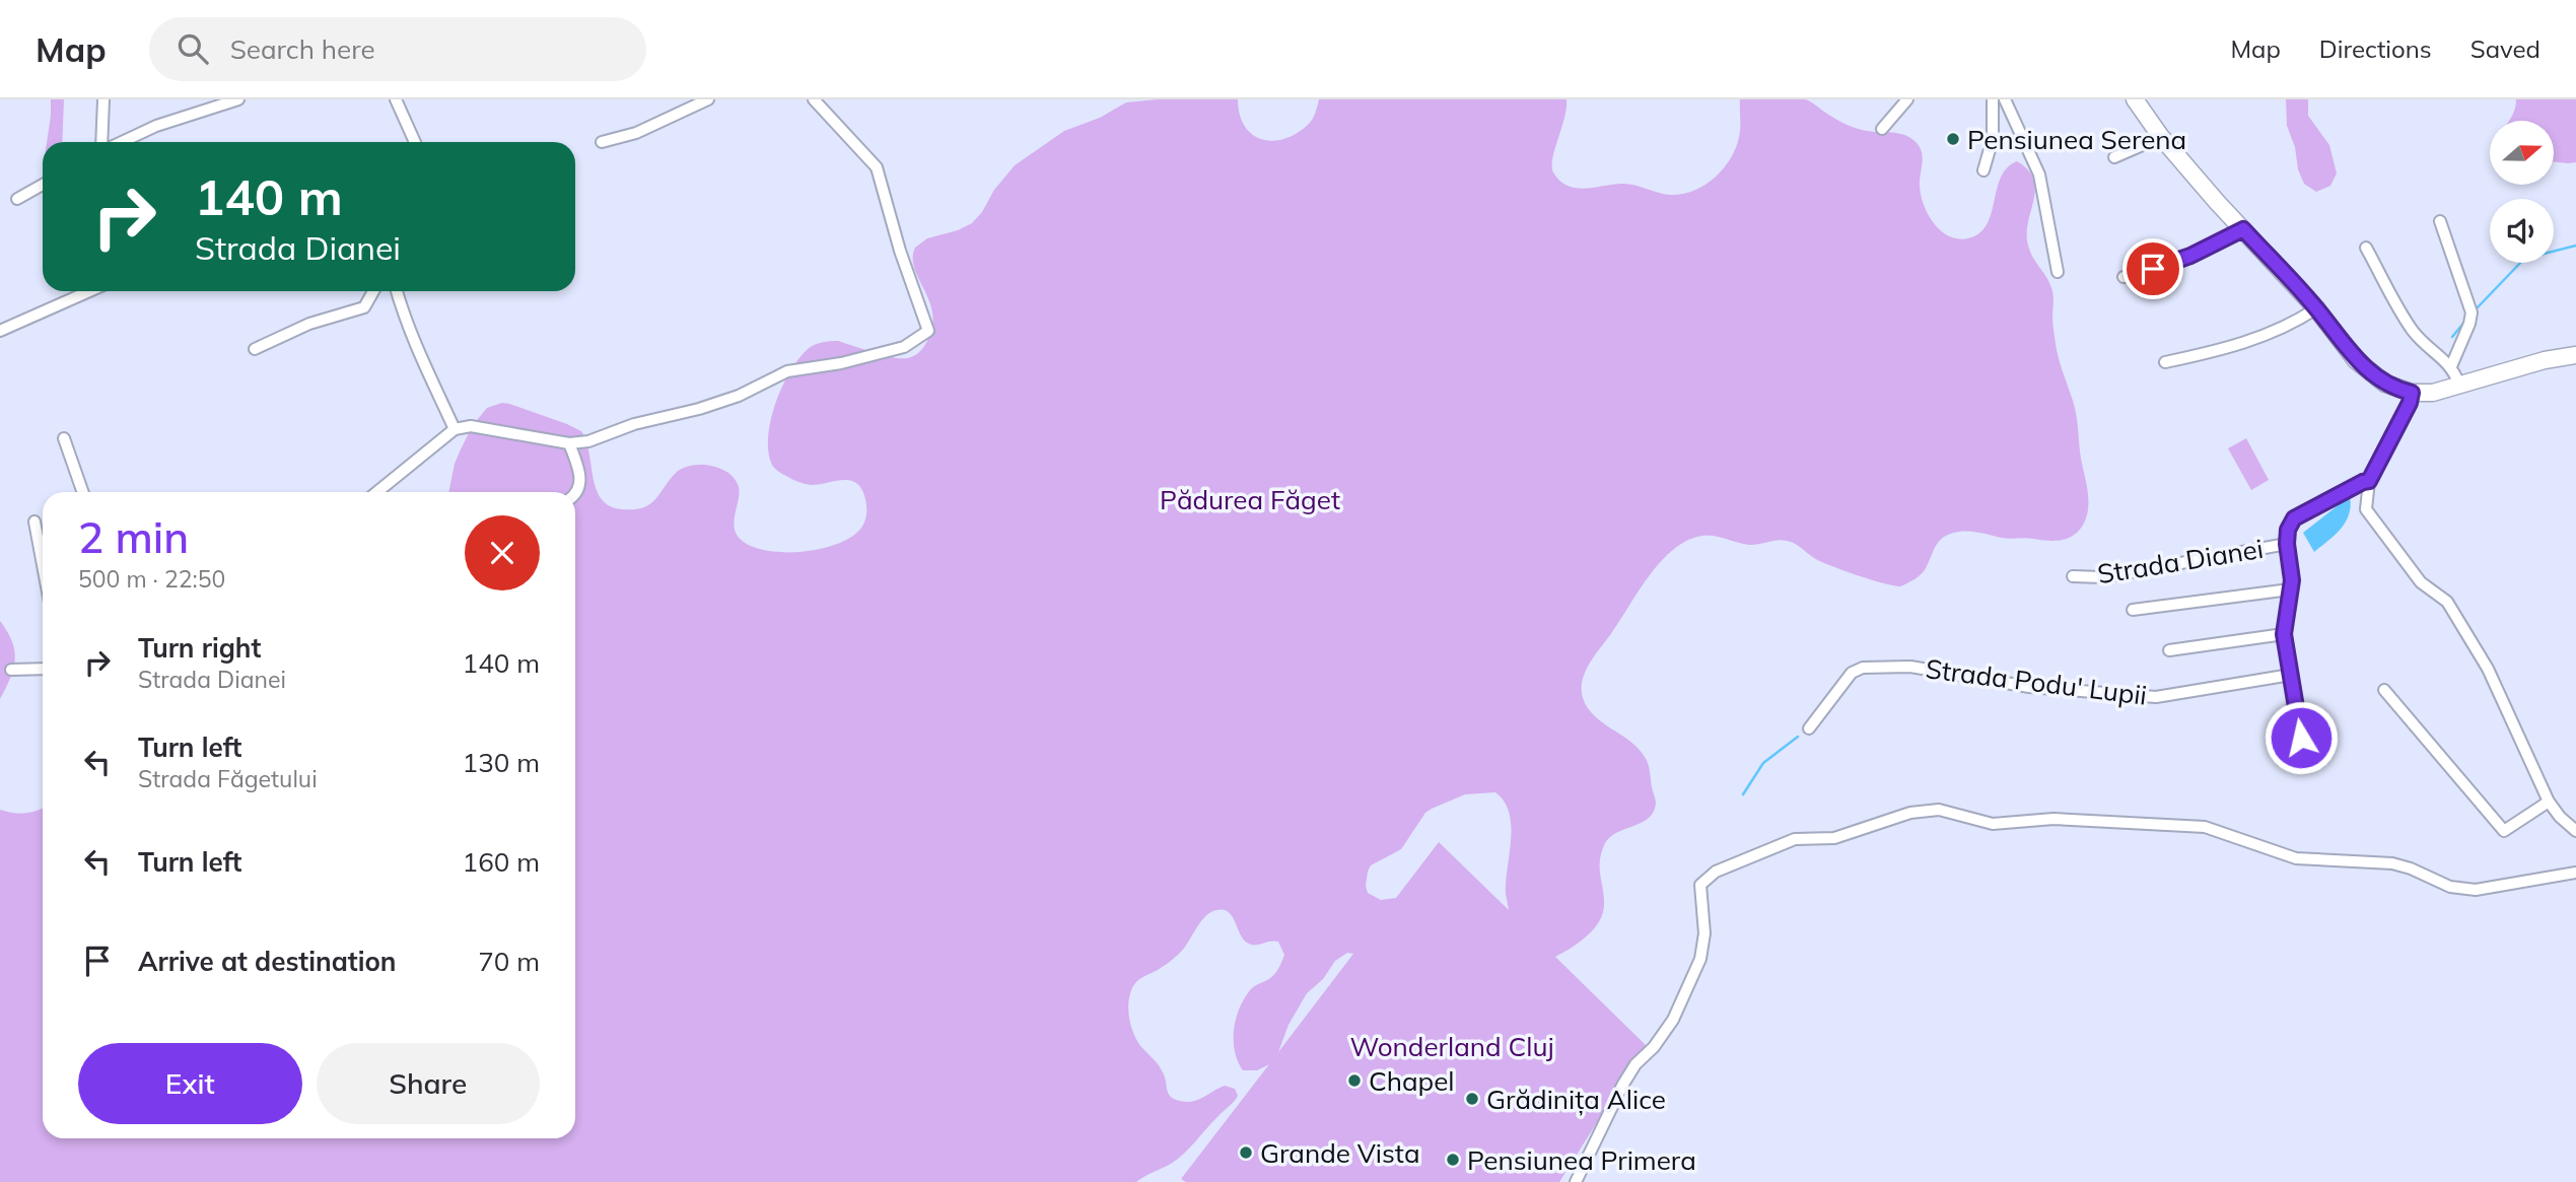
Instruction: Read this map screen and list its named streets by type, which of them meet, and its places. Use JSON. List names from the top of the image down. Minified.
{"streets":{"street":["Strada Dianei","Strada Podu' Lupii"]},"crossings":[["Strada Dianei","Strada Podu' Lupii"]],"parks":["Pădurea Făget","Wonderland Cluj"],"places":["Pensiunea Serena","Chapel","Grădinița Alice","Grande Vista","Pensiunea Primera"],"north":"right","page":{"header":"Map","search":"Search here","nav":["Map","Directions","Saved"],"turn":["140 m","Strada Dianei"],"heading":["2 min","500 m · 22:50"],"list":[{"name":"Turn right","note":"Strada Dianei","value":"140 m"},{"name":"Turn left","note":"Strada Făgetului","value":"130 m"},{"name":"Turn left","value":"160 m"},{"name":"Arrive at destination","value":"70 m"}],"buttons":["Exit","Share"]}}
